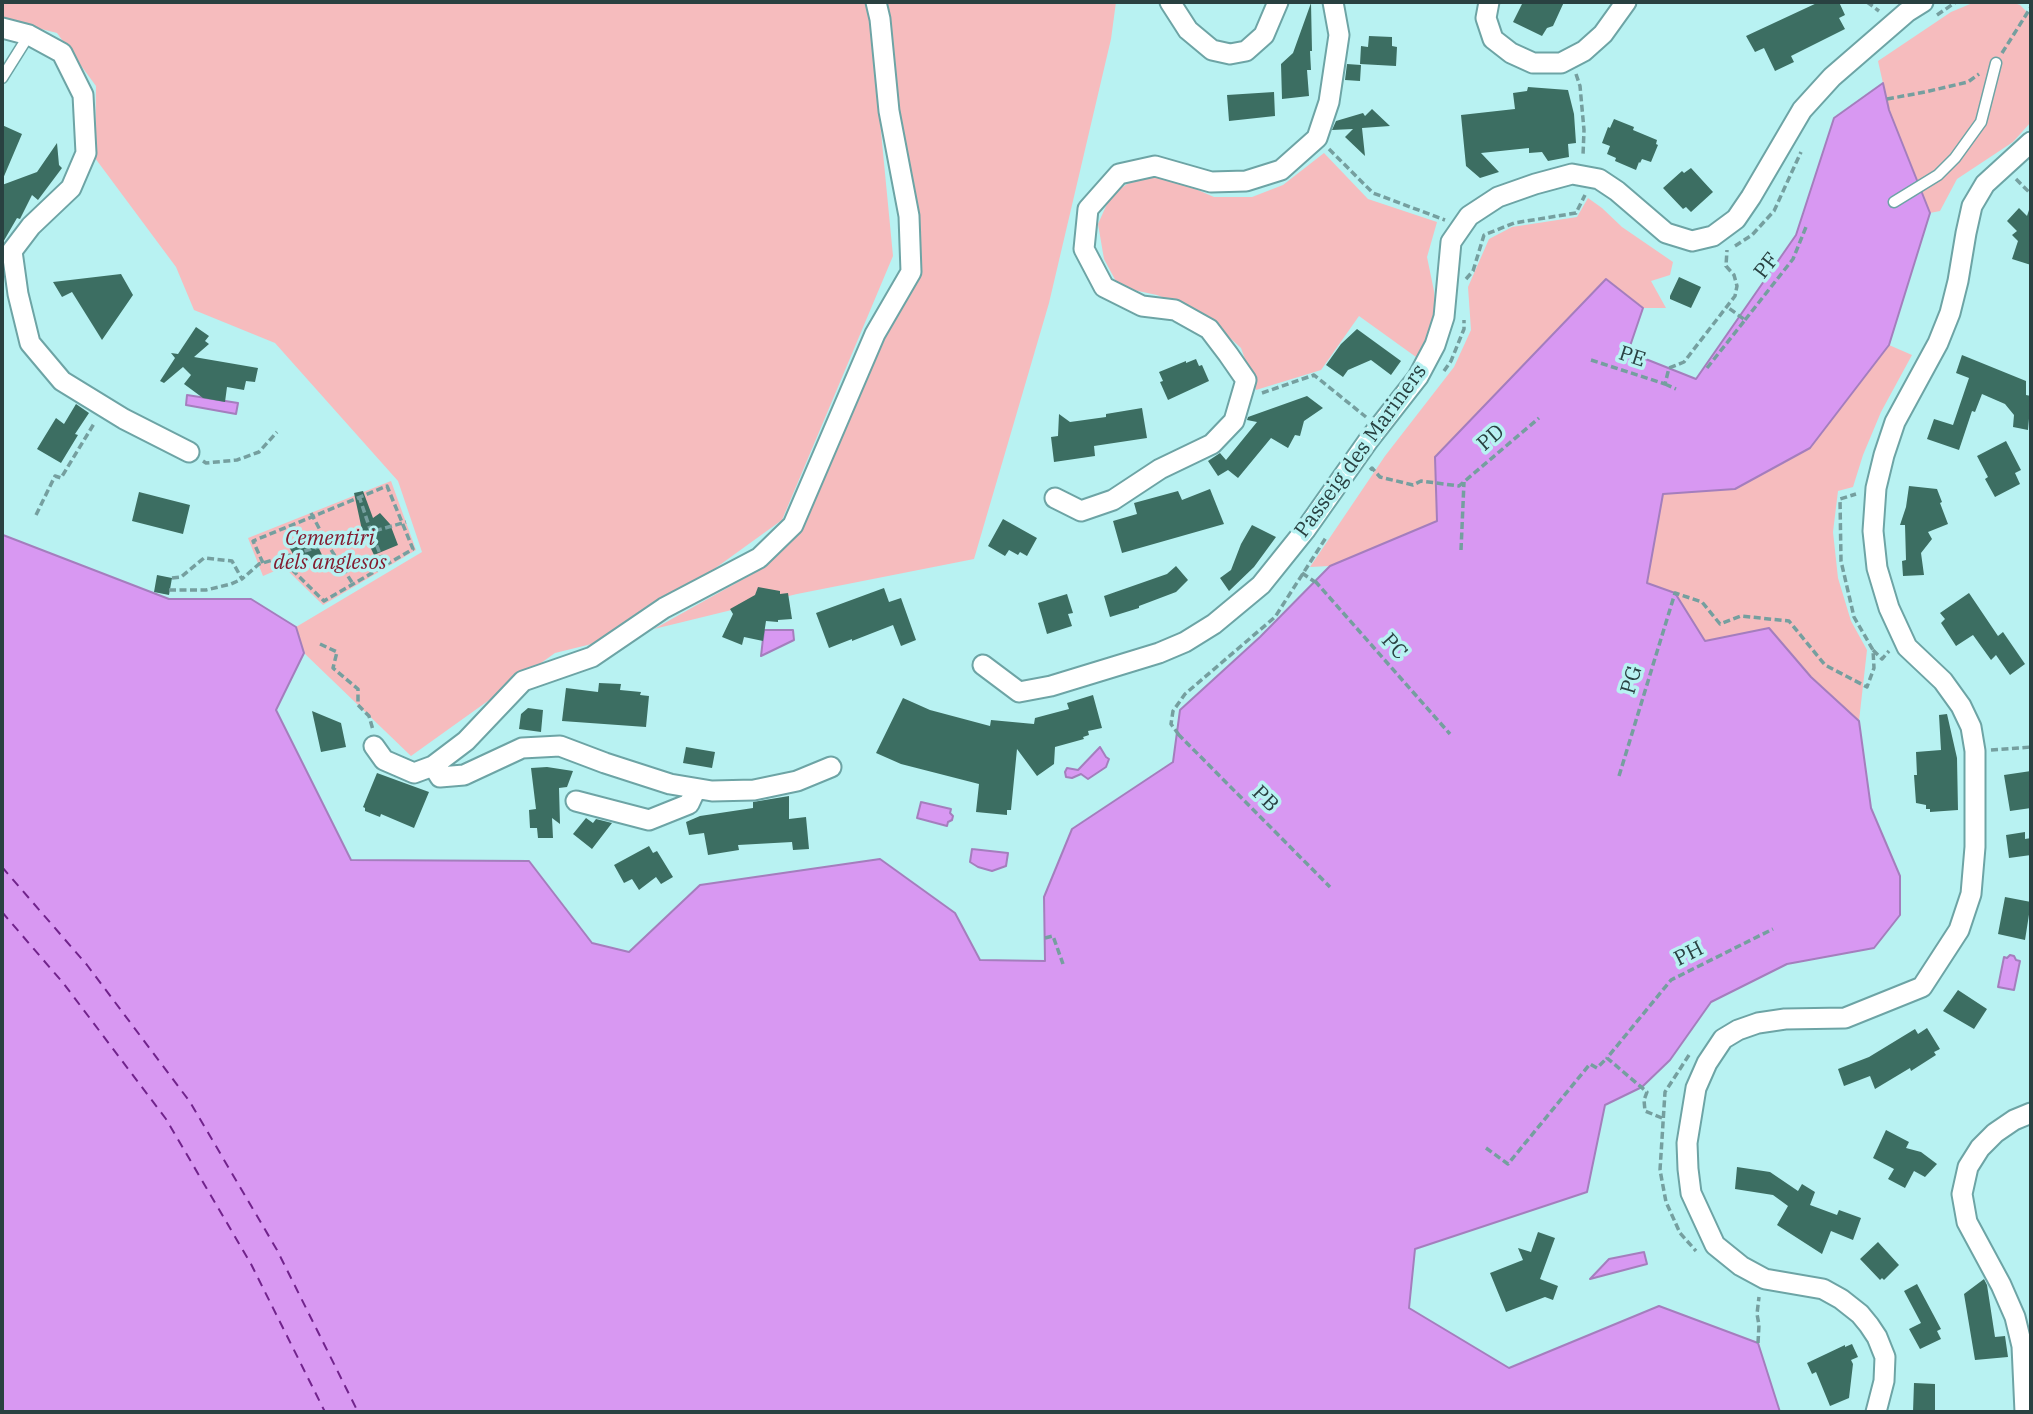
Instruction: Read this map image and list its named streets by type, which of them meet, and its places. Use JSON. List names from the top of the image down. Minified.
{"streets":{"street":["Passeig des Mariners"],"path":["PF","PE","PD","PC","PG","PB","PH"]},"crossings":[["PC","PB"]],"parks":["Cementiri dels anglesos"]}
